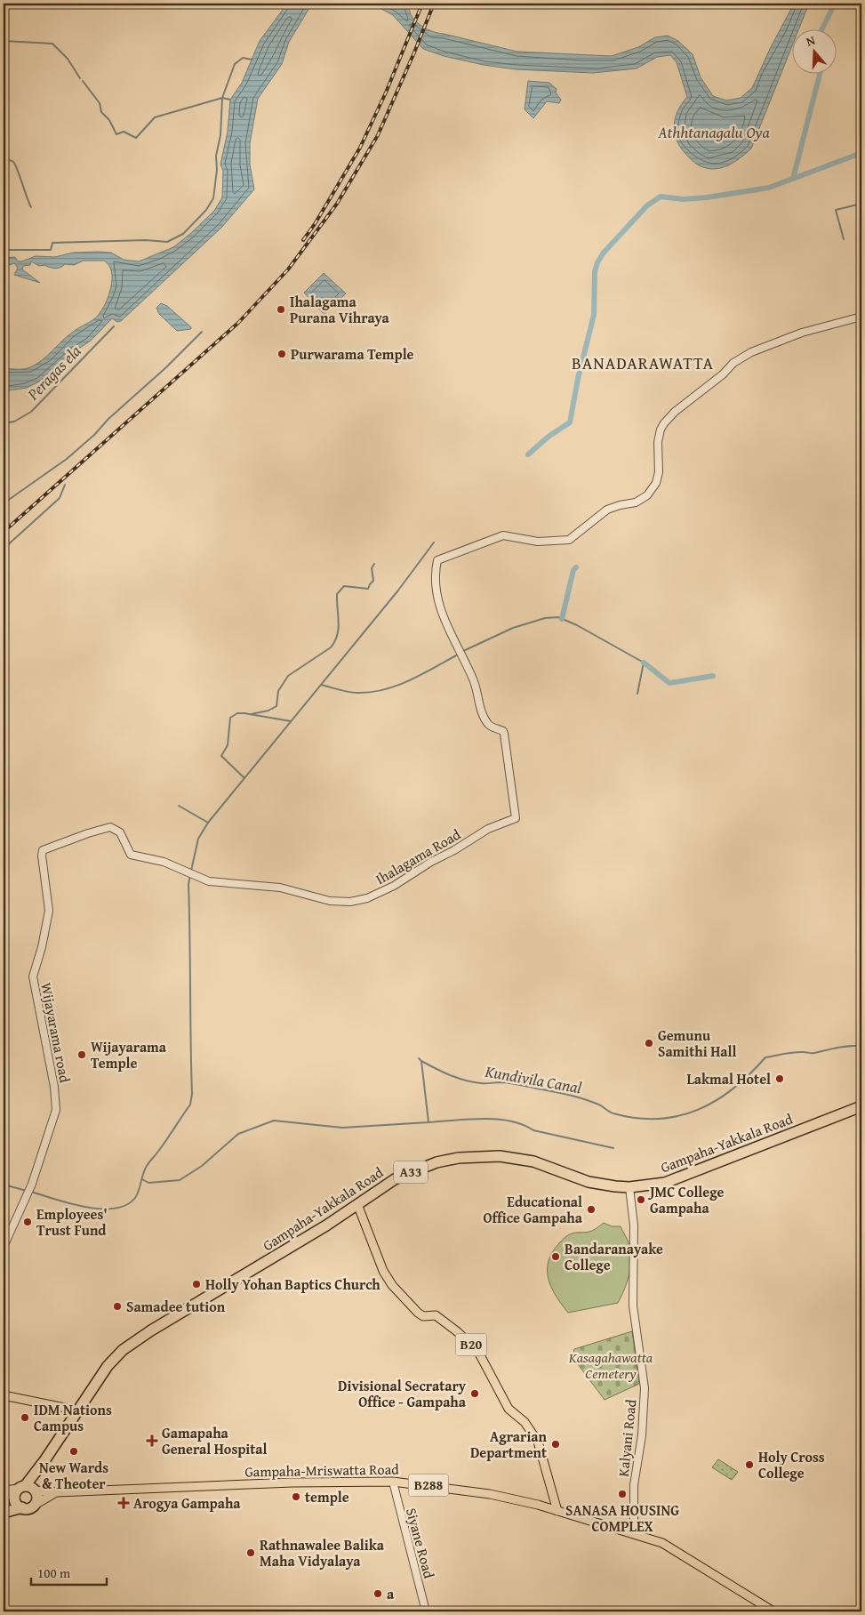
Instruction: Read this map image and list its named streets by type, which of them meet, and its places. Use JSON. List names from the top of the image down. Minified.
{"streets":{"highway":["Gampaha-Yakkala Road","A33"],"main road":["B20","Gampaha-Mriswatta Road","B288"],"street":["Ihalagama Road","Wijayarama road","Kalyani Road","Siyane Road"]},"crossings":[["Ihalagama Road","Wijayarama road"],["Gampaha-Yakkala Road","B20"],["Gampaha-Yakkala Road","Kalyani Road"],["Gampaha-Yakkala Road","Gampaha-Mriswatta Road"],["B20","Gampaha-Mriswatta Road"],["Kalyani Road","Gampaha-Mriswatta Road"],["Gampaha-Mriswatta Road","Siyane Road"]],"districts":["BANADARAWATTA"],"water":["Athhtanagalu Oya","Peragas ela","Kundivila Canal"],"parks":["Kasagahawatta Cemetery"],"places":{"other":["Ihalagama Purana Vihraya","Purwarama Temple","Gemunu Samithi Hall","Wijayarama Temple","Lakmal Hotel","JMC College Gampaha","Educational Office Gampaha","Employees' Trust Fund","Bandaranayake College","Holly Yohan Baptics Church","Samadee tution","Divisional Secratary Office - Gampaha","IDM Nations Campus","Agrarian Department","New Wards & Theoter","Holy Cross College","SANASA HOUSING COMPLEX","temple","Rathnawalee Balika Maha Vidyalaya","a"],"health":["Gamapaha General Hospital","Arogya Gampaha"]},"scale_bar":"100 m","north":"top"}
